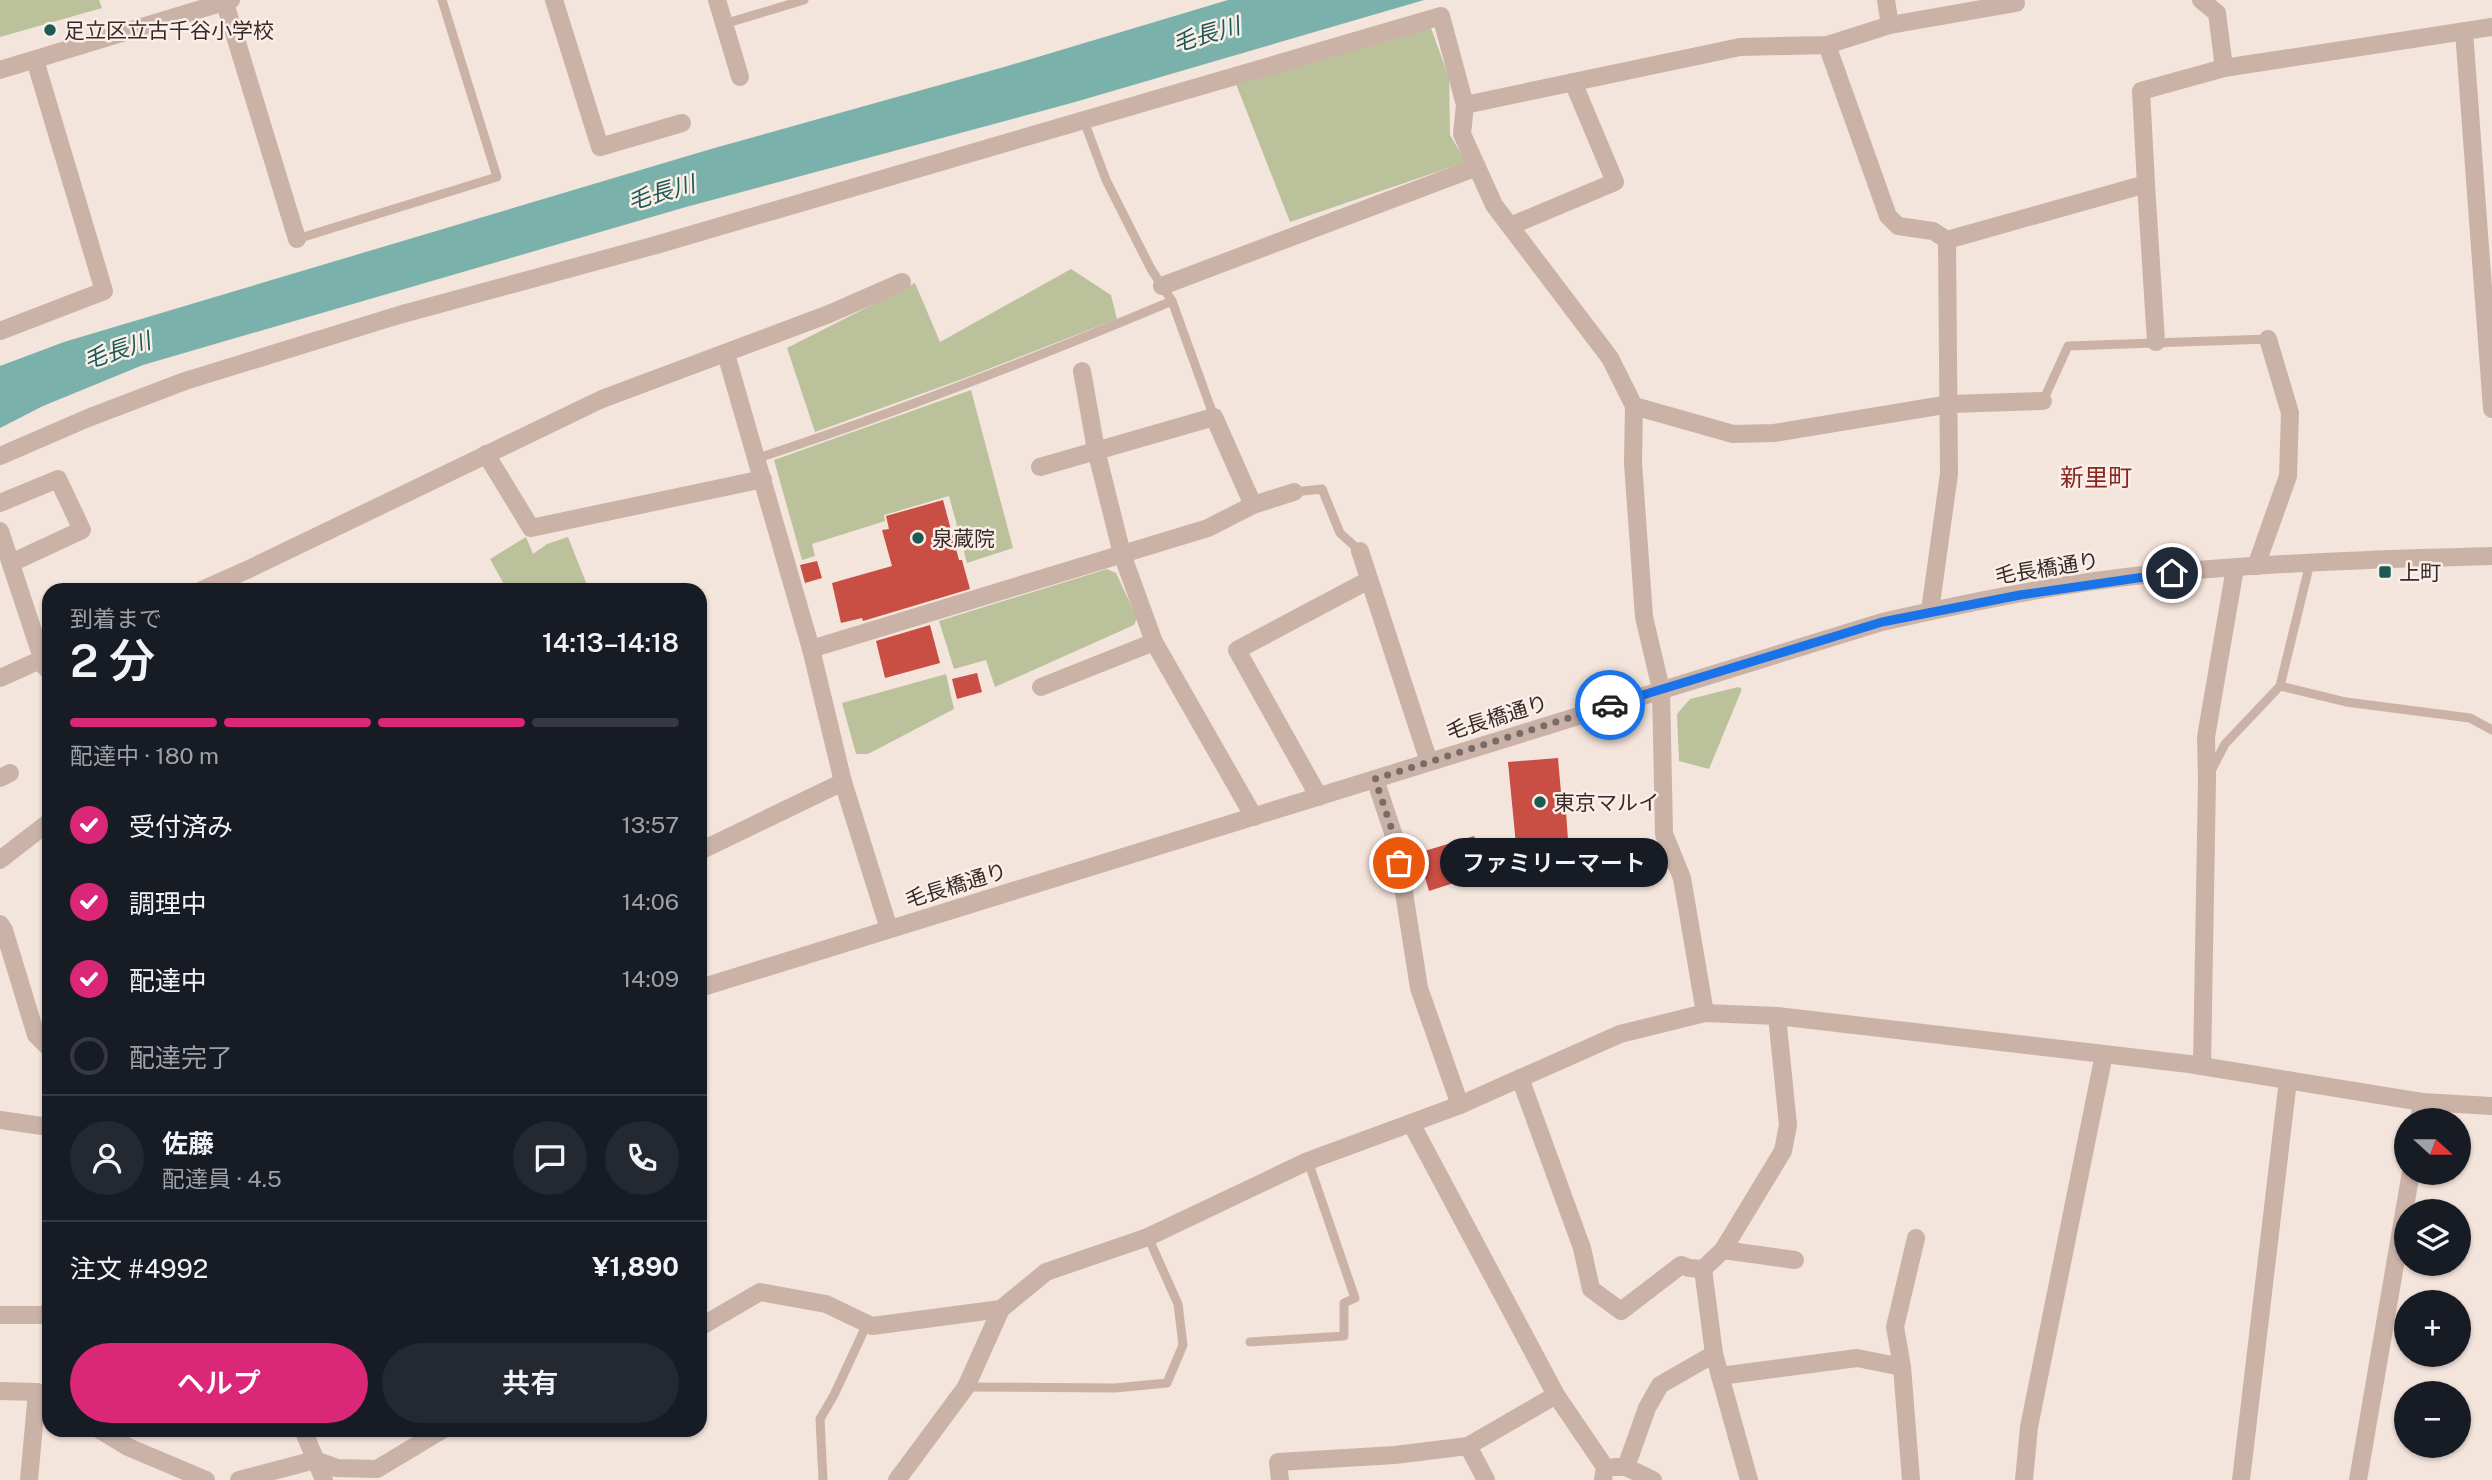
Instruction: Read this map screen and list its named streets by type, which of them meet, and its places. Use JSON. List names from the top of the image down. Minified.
{"streets":{"street":["毛長橋通り"]},"districts":["新里町"],"water":["毛長川"],"places":{"other":["足立区立古千谷小学校","泉蔵院","東京マルイ","ファミリーマート"],"transit":["上町"]},"north":"right","page":{"heading":["2 分","到着まで","14:13–14:18"],"panel":["佐藤","配達員 · 4.5","注文 #4992","¥1,890"],"bar":"配達中 · 180 m","list":[["受付済み","13:57"],["調理中","14:06"],["配達中","14:09"],"配達完了"],"bubble":"ファミリーマート","map_buttons":["+","−"],"buttons":["ヘルプ","共有"]}}
